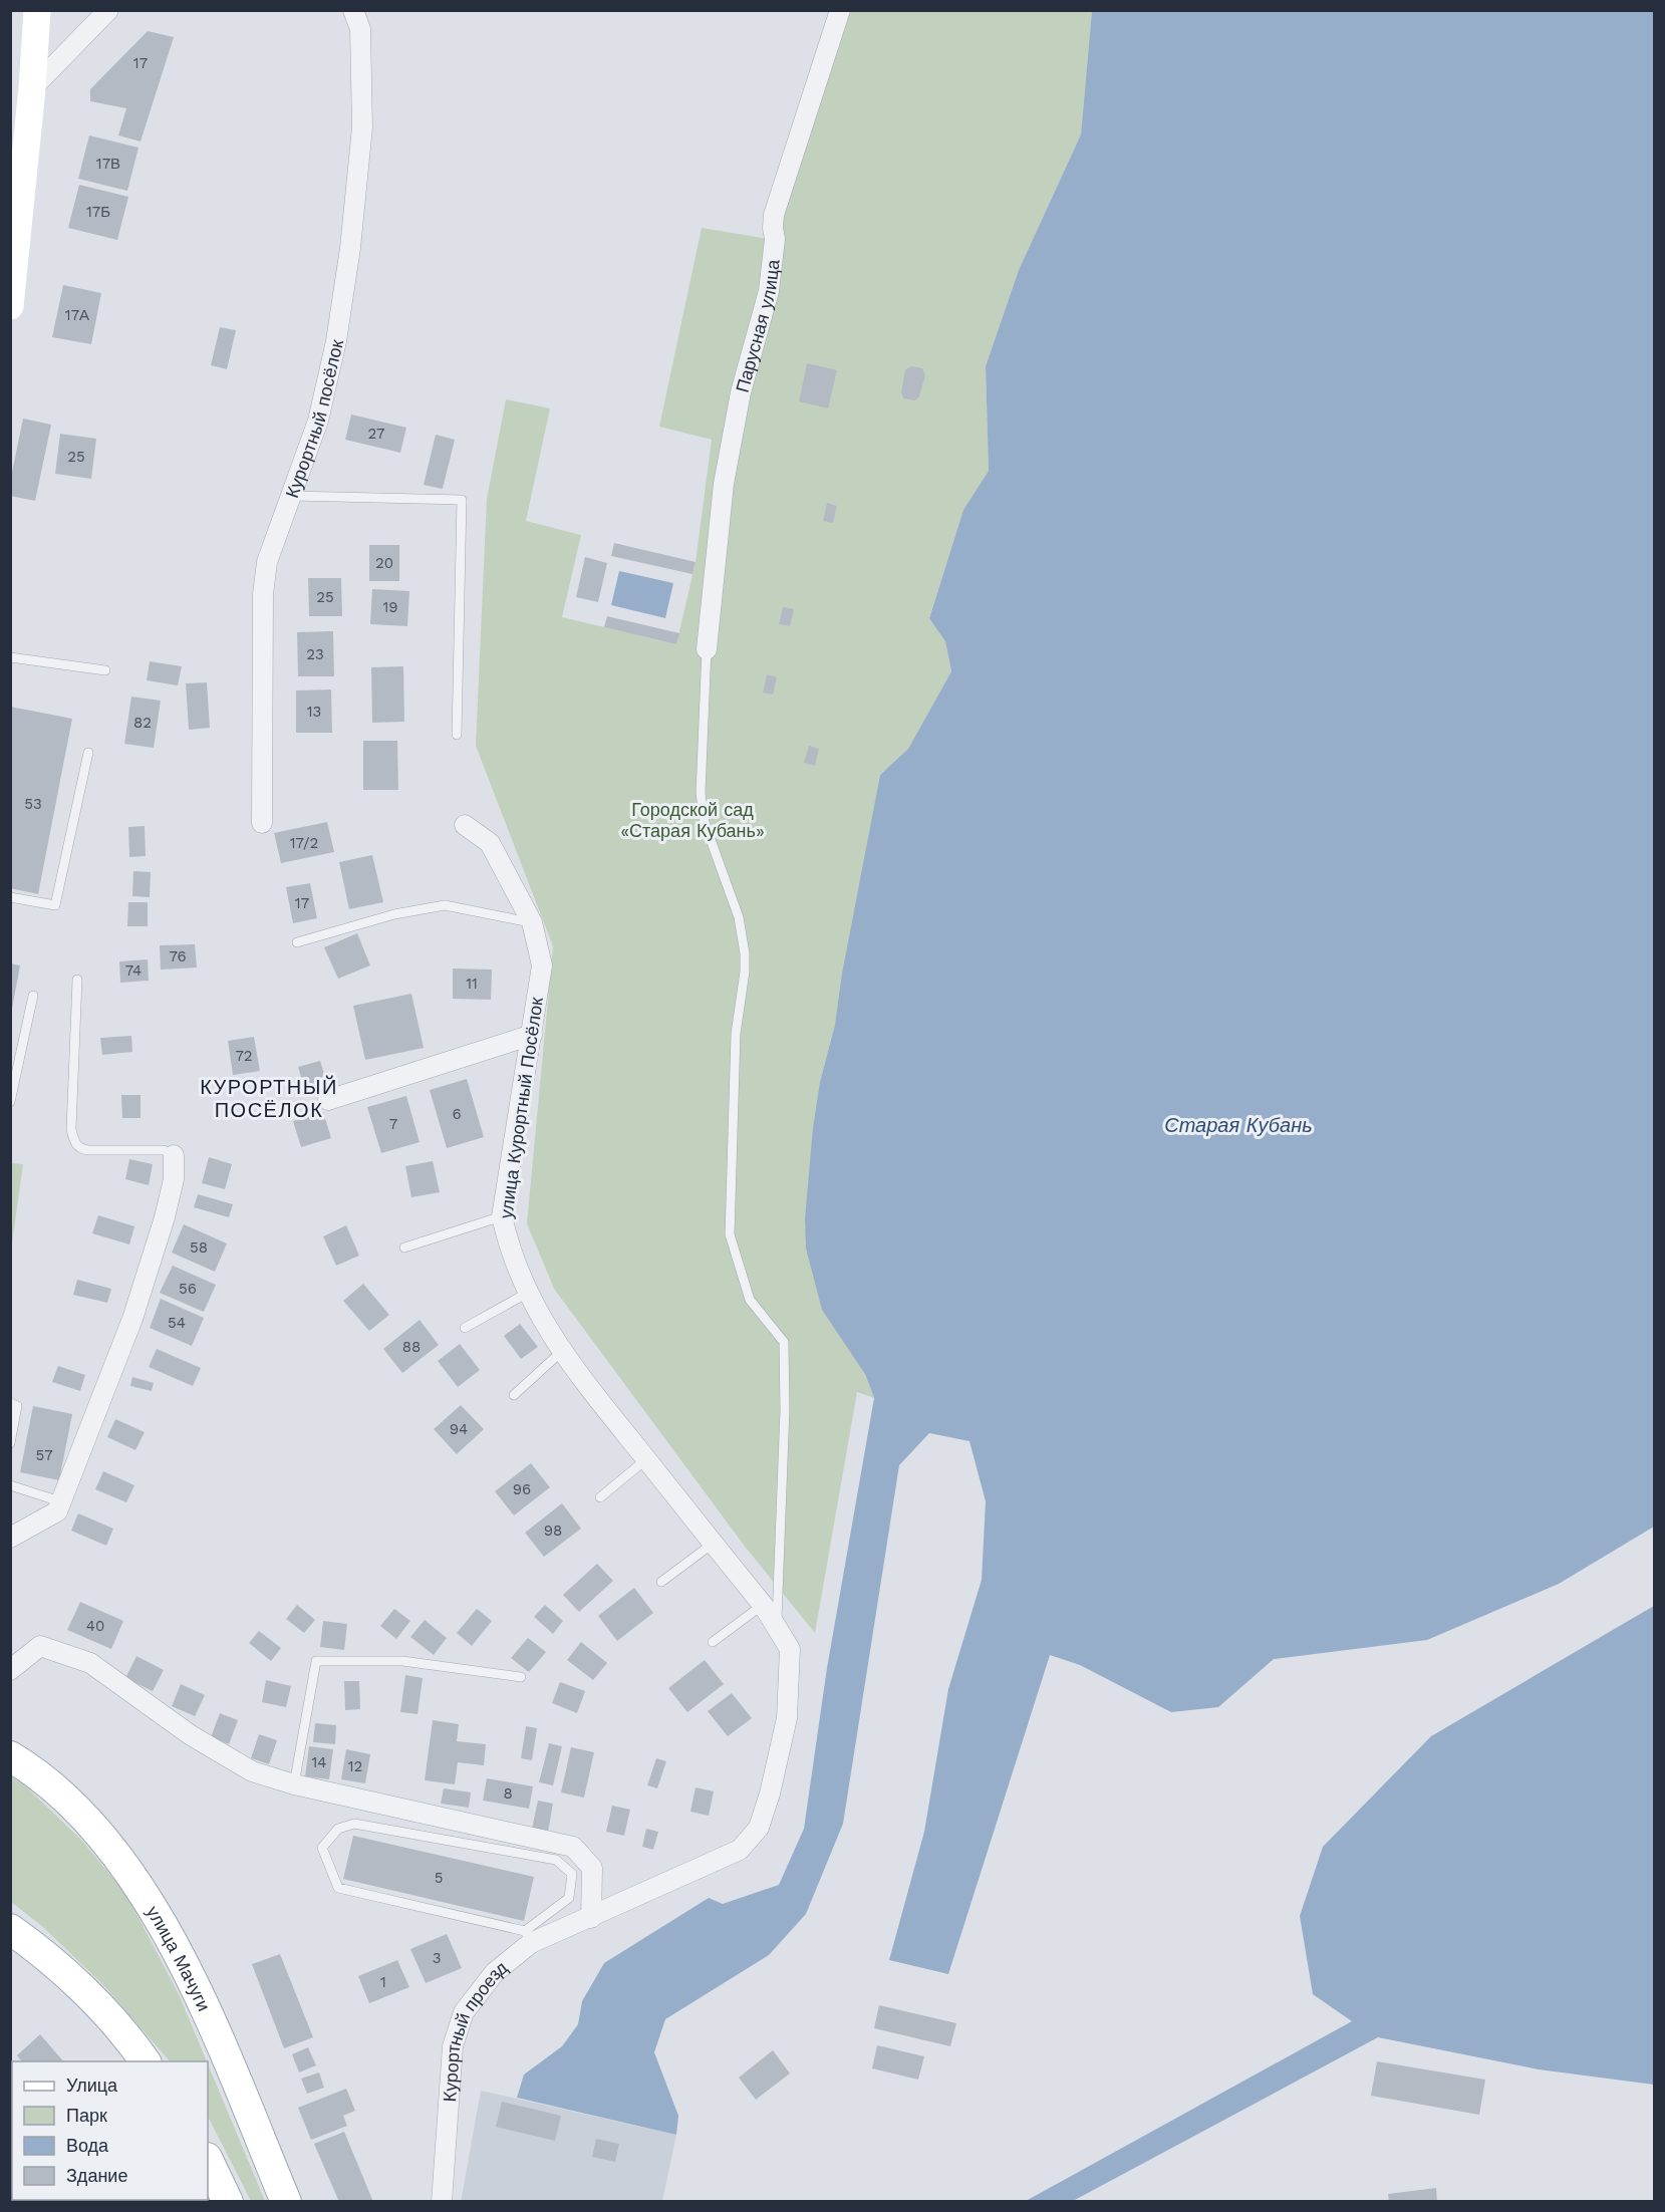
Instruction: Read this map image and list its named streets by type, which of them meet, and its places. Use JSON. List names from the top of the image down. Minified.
{"streets":{"main road":["улица Мачуги"],"street":["Парусная улица","Курортный посёлок","улица Курортный Посёлок","Курортный проезд"]},"crossings":[["улица Курортный Посёлок","Курортный проезд"]],"districts":["КУРОРТНЫЙ ПОСЁЛОК"],"water":["Старая Кубань"],"parks":["Городской сад «Старая Кубань»"],"house_numbers":["17","17В","17Б","17А","27","25","20","25","19","23","13","82","53","17/2","17","76","74","11","72","6","7","58","56","54","88","94","57","96","98","40","14","12","8","5","3","1"],"legend":["Улица","Парк","Вода","Здание"]}
